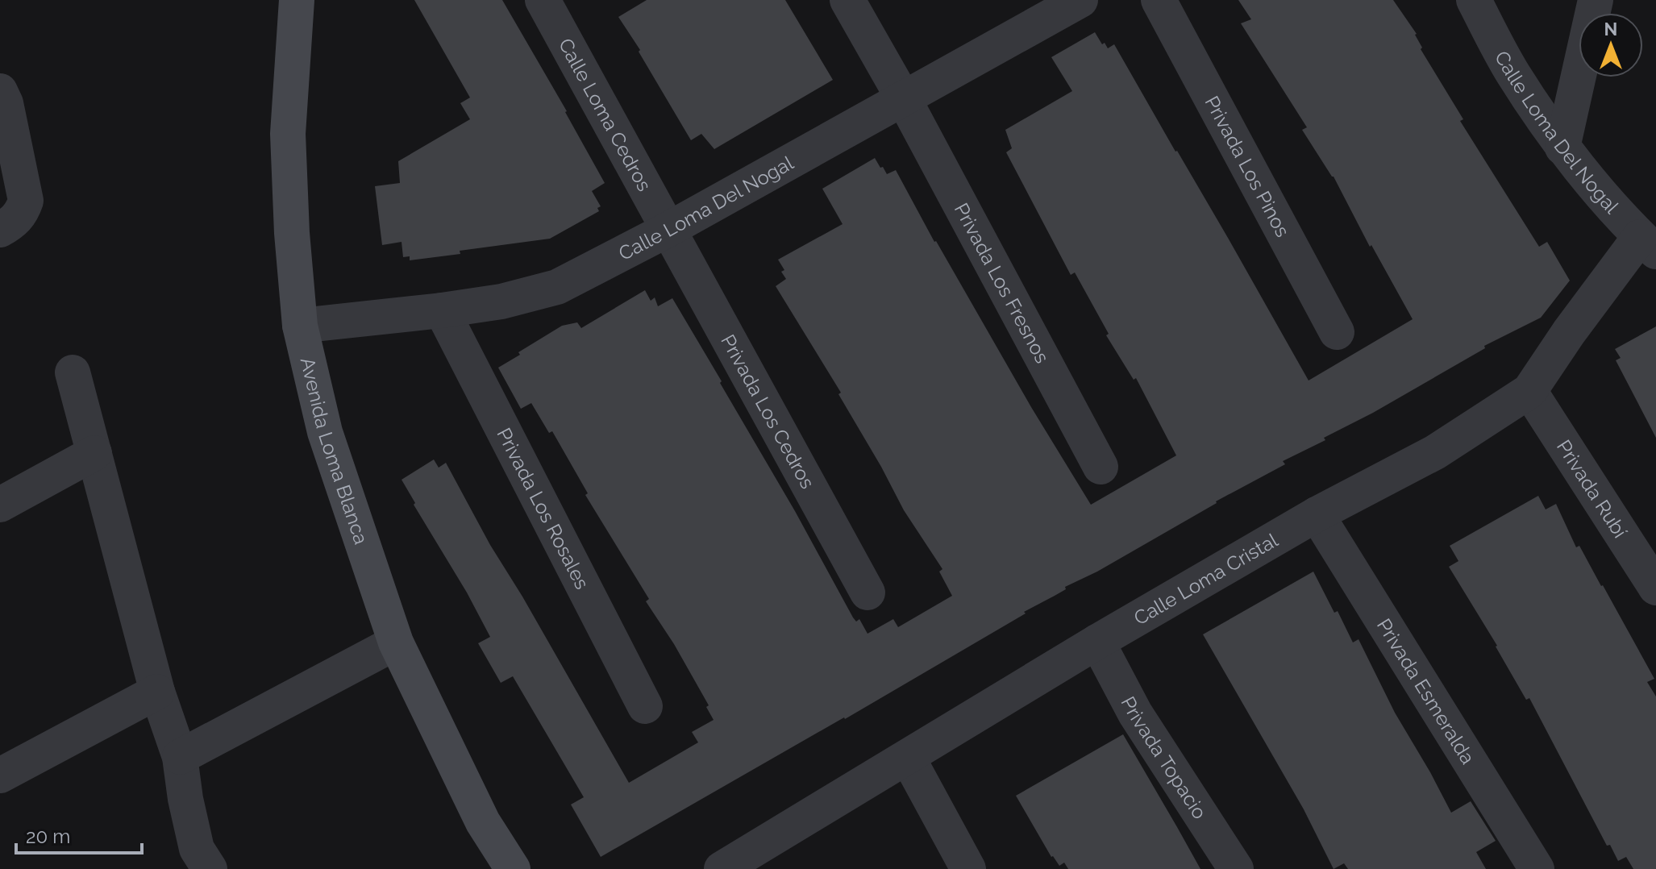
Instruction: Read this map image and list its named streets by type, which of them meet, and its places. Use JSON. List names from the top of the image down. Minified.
{"streets":{"street":["Calle Loma Cedros","Calle Loma Del Nogal","Privada Los Pinos","Privada Los Fresnos","Privada Los Cedros","Avenida Loma Blanca","Privada Rubí","Privada Los Rosales","Calle Loma Cristal","Privada Esmeralda","Privada Topacio"]},"crossings":[["Calle Loma Cedros","Calle Loma Del Nogal"],["Calle Loma Cedros","Privada Los Cedros"],["Calle Loma Del Nogal","Privada Los Fresnos"],["Calle Loma Del Nogal","Privada Los Cedros"],["Calle Loma Del Nogal","Avenida Loma Blanca"],["Calle Loma Del Nogal","Privada Los Rosales"],["Calle Loma Del Nogal","Calle Loma Cristal"],["Privada Rubí","Calle Loma Cristal"],["Calle Loma Cristal","Privada Esmeralda"],["Calle Loma Cristal","Privada Topacio"]],"scale_bar":"20 m","north":"top"}
